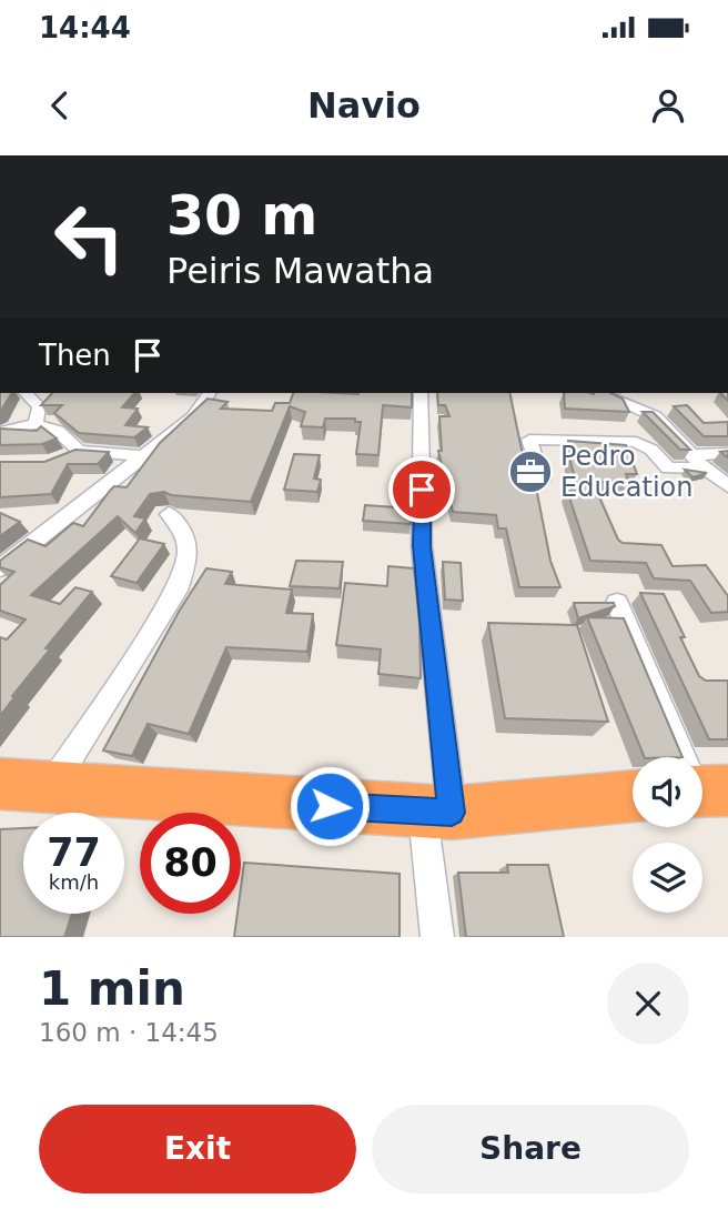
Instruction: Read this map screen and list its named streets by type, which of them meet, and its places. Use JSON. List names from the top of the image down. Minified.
{"places":{"office":["Pedro Education"]},"page":{"status":"14:44","header":"Navio","turn":["30 m","Peiris Mawatha"],"then":"Then","speed":"77 km/h","limit":"80","heading":["1 min","160 m · 14:45"],"buttons":["Exit","Share"]}}
